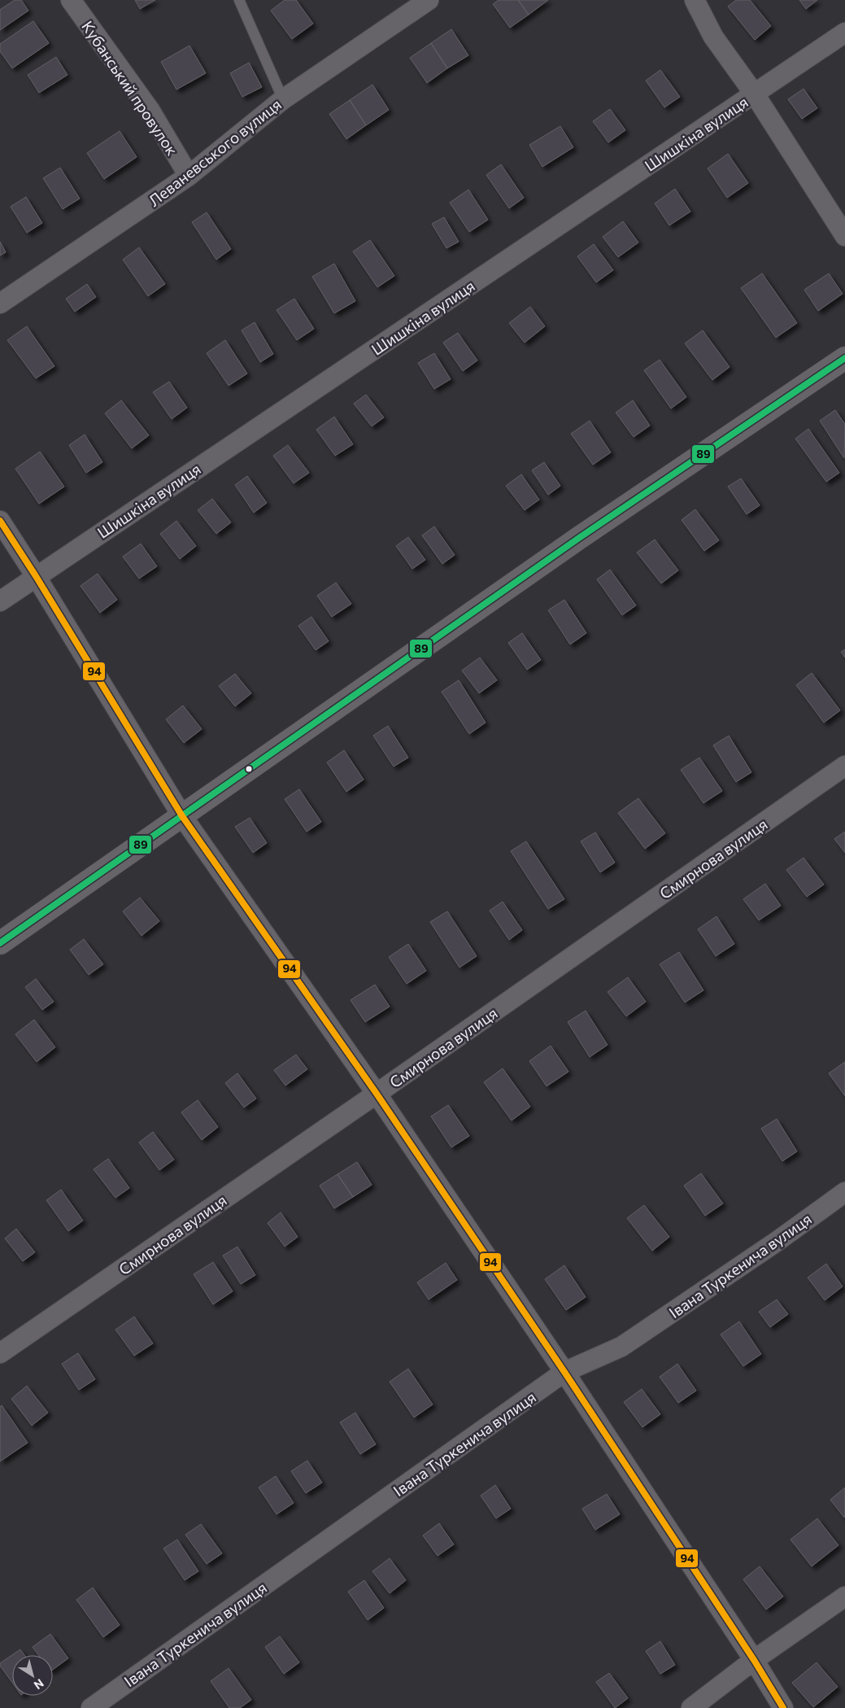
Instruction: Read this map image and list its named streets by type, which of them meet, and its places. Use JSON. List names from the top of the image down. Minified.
{"streets":{"street":["Кубанський провулок","Шишкіна вулиця","Леваневського вулиця","Смирнова вулиця","Івана Туркенича вулиця"]},"crossings":[["Кубанський провулок","Леваневського вулиця"]],"lines":["transit line 89","transit line 94"],"north":"bottom right"}
